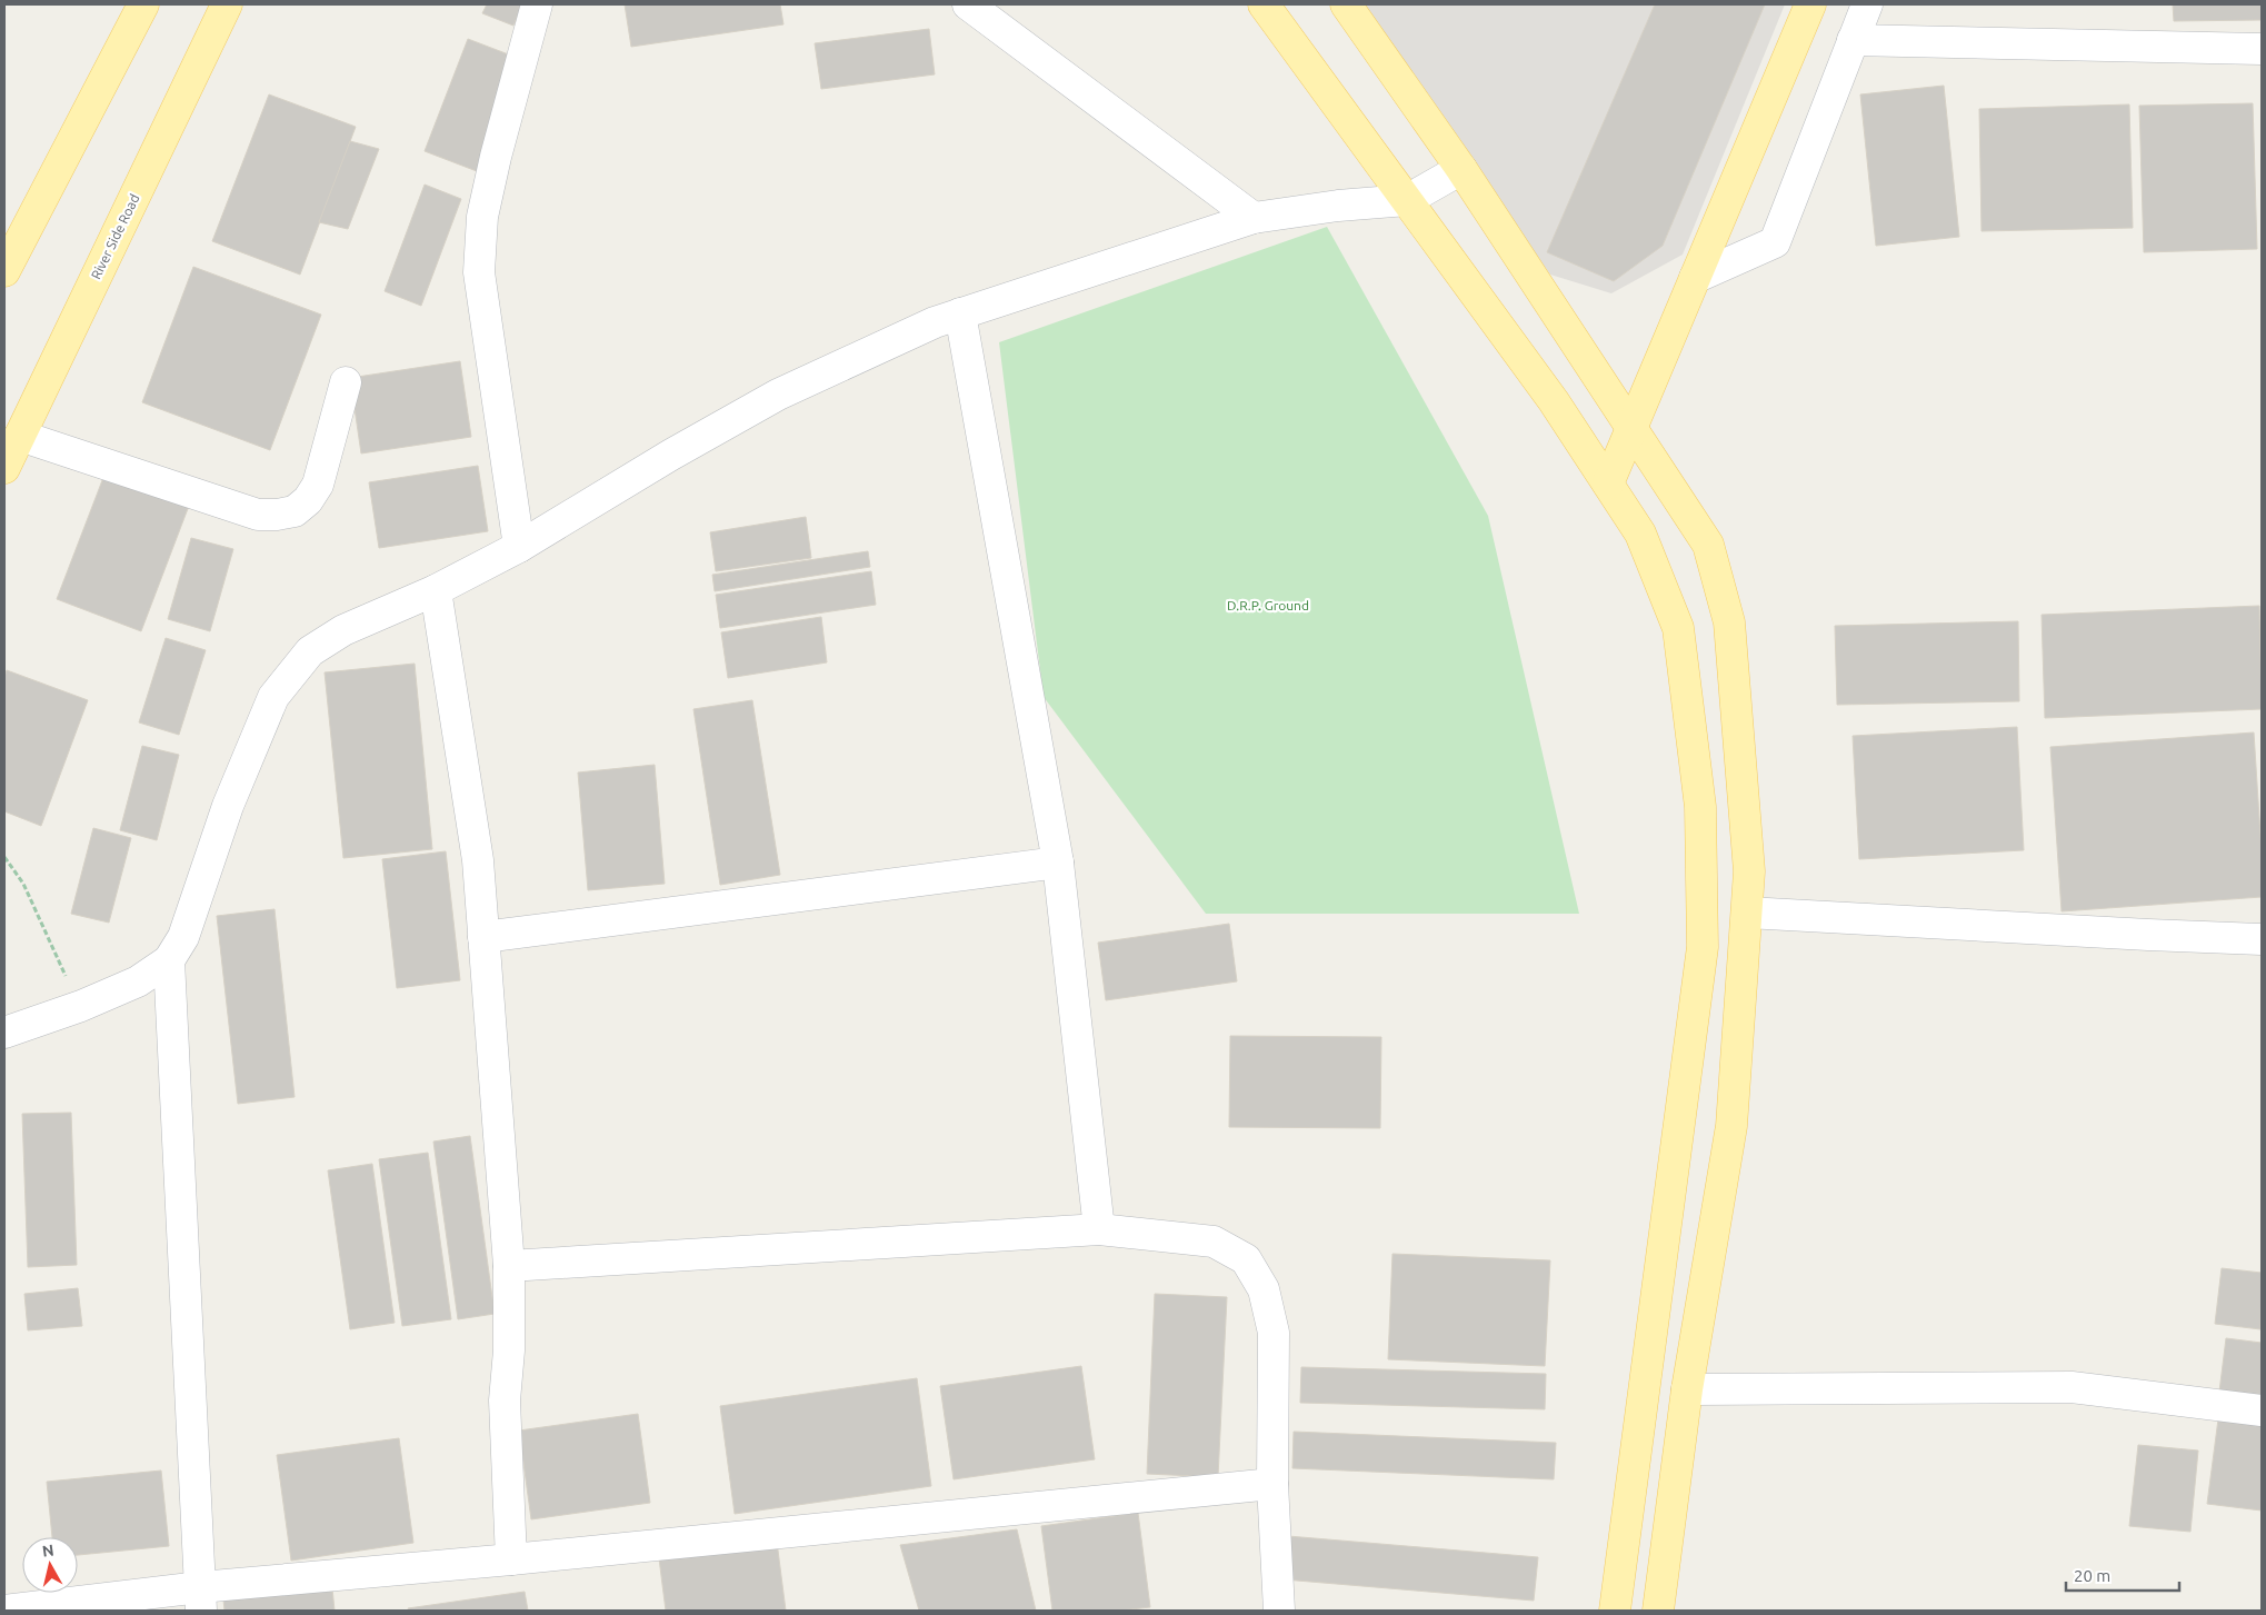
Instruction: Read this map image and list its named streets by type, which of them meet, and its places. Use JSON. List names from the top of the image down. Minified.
{"streets":{"main road":["River Side Road"]},"parks":["D.R.P. Ground"],"scale_bar":"20 m","north":"top"}
